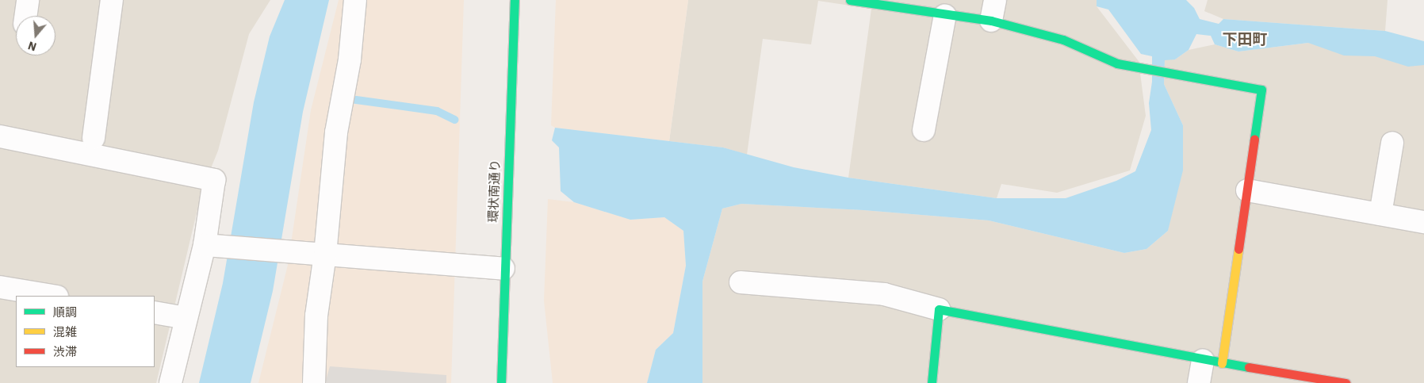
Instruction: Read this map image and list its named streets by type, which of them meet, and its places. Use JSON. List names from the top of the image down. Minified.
{"streets":{"main road":["環状南通り"]},"districts":["下田町"],"legend":["順調","混雑","渋滞"],"north":"bottom"}
